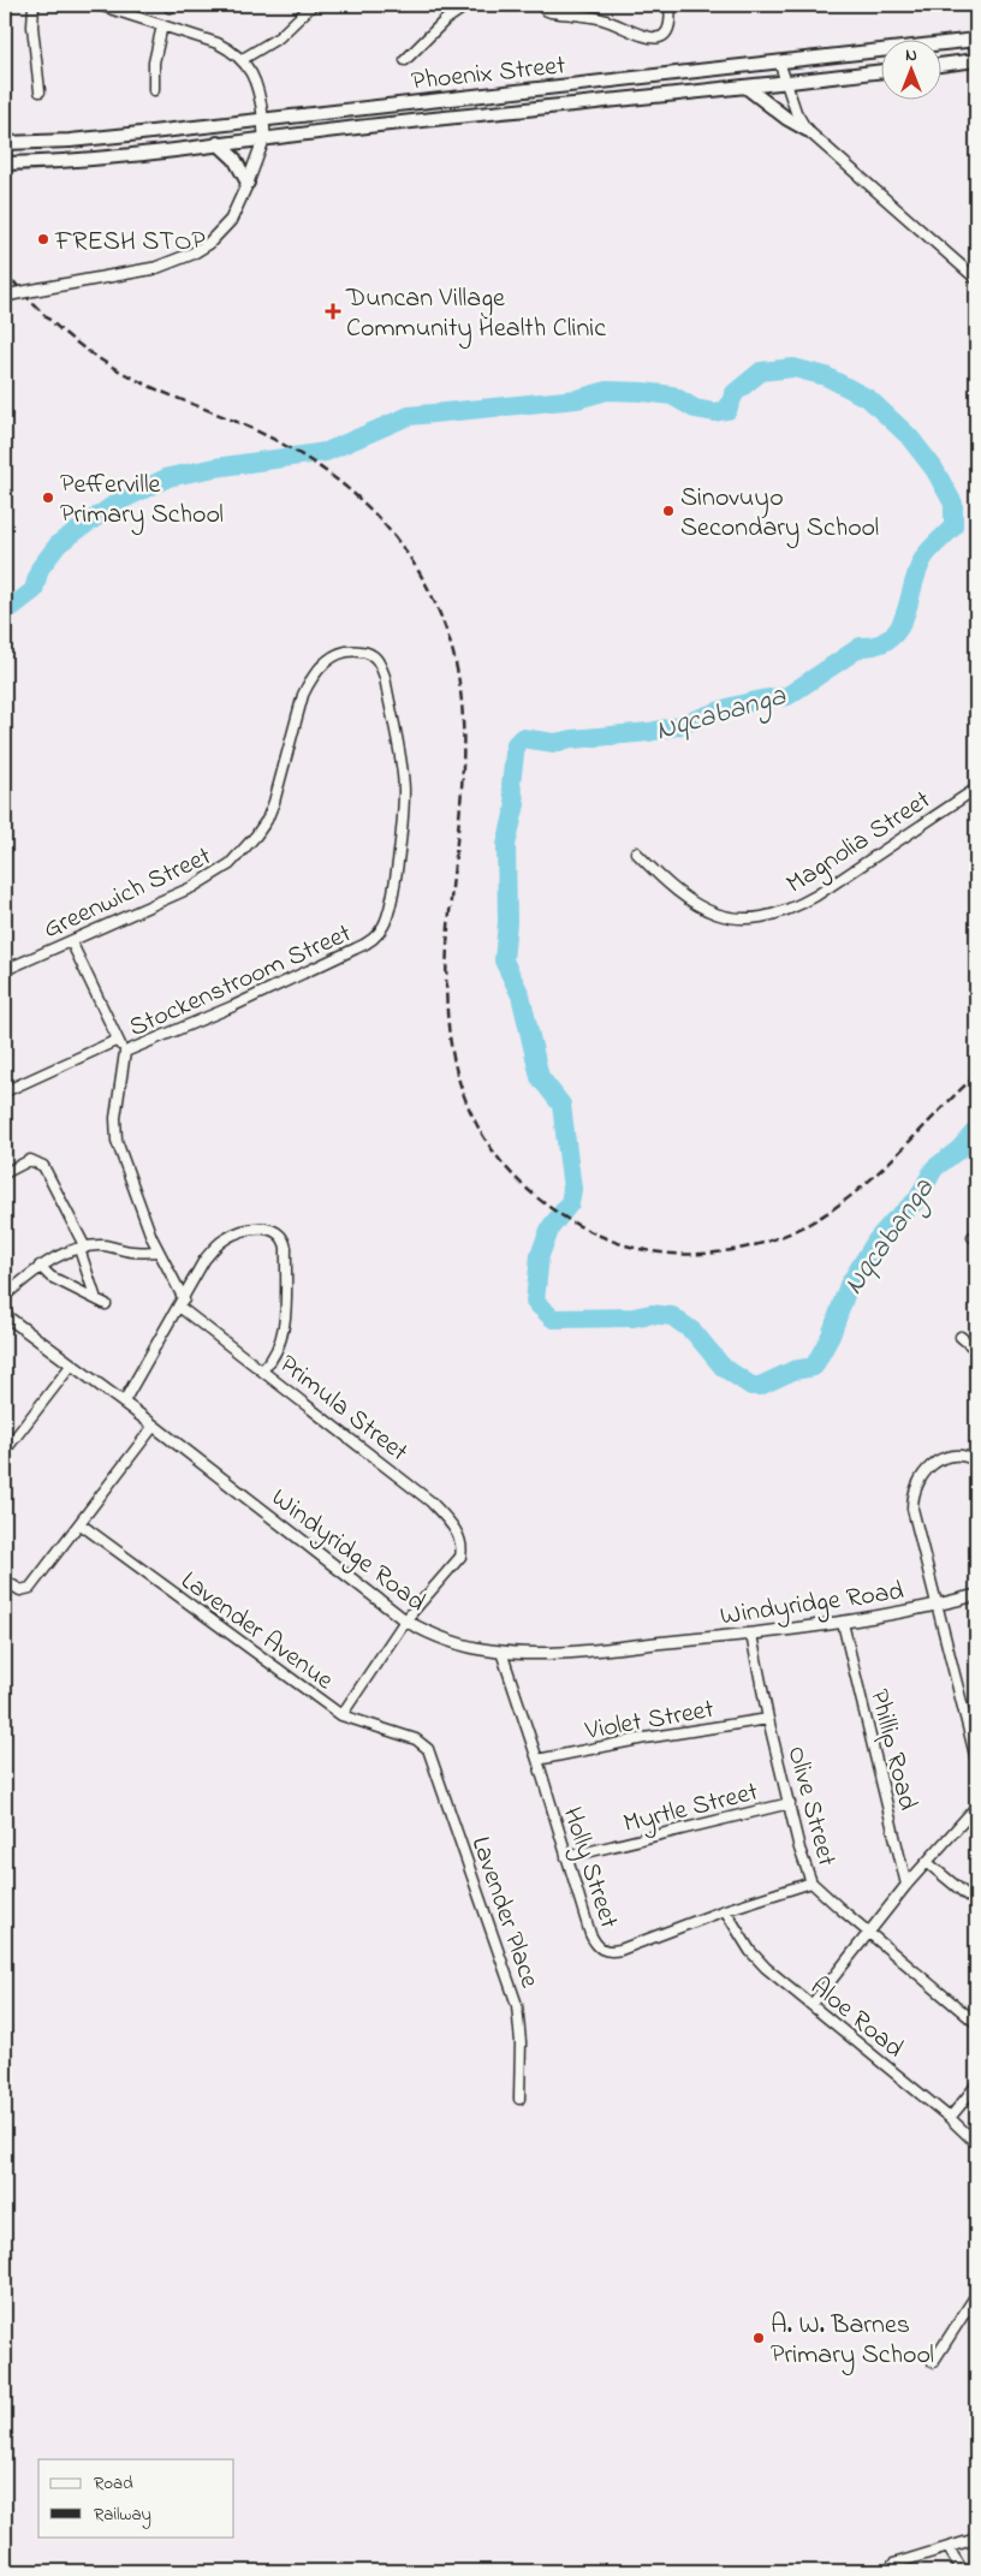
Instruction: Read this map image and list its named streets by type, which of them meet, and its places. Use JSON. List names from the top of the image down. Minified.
{"streets":{"main road":["Phoenix Street"],"street":["Magnolia Street","Greenwich Street","Stockenstroom Street","Primula Street","Windyridge Road","Lavender Avenue","Violet Street","Phillip Road","Myrtle Street","Olive Street","Holly Street","Lavender Place","Aloe Road"]},"crossings":[["Greenwich Street","Stockenstroom Street"],["Primula Street","Windyridge Road"],["Windyridge Road","Phillip Road"],["Windyridge Road","Olive Street"],["Windyridge Road","Holly Street"],["Lavender Avenue","Lavender Place"],["Violet Street","Olive Street"],["Violet Street","Holly Street"],["Myrtle Street","Olive Street"],["Myrtle Street","Holly Street"],["Olive Street","Holly Street"],["Holly Street","Aloe Road"]],"water":["Nqcabanga"],"places":{"other":["FRESH STOP","Pefferville Primary School","Sinovuyo Secondary School","A. W. Barnes Primary School"],"health":["Duncan Village Community Health Clinic"]},"legend":["Road","Railway"],"north":"top"}
